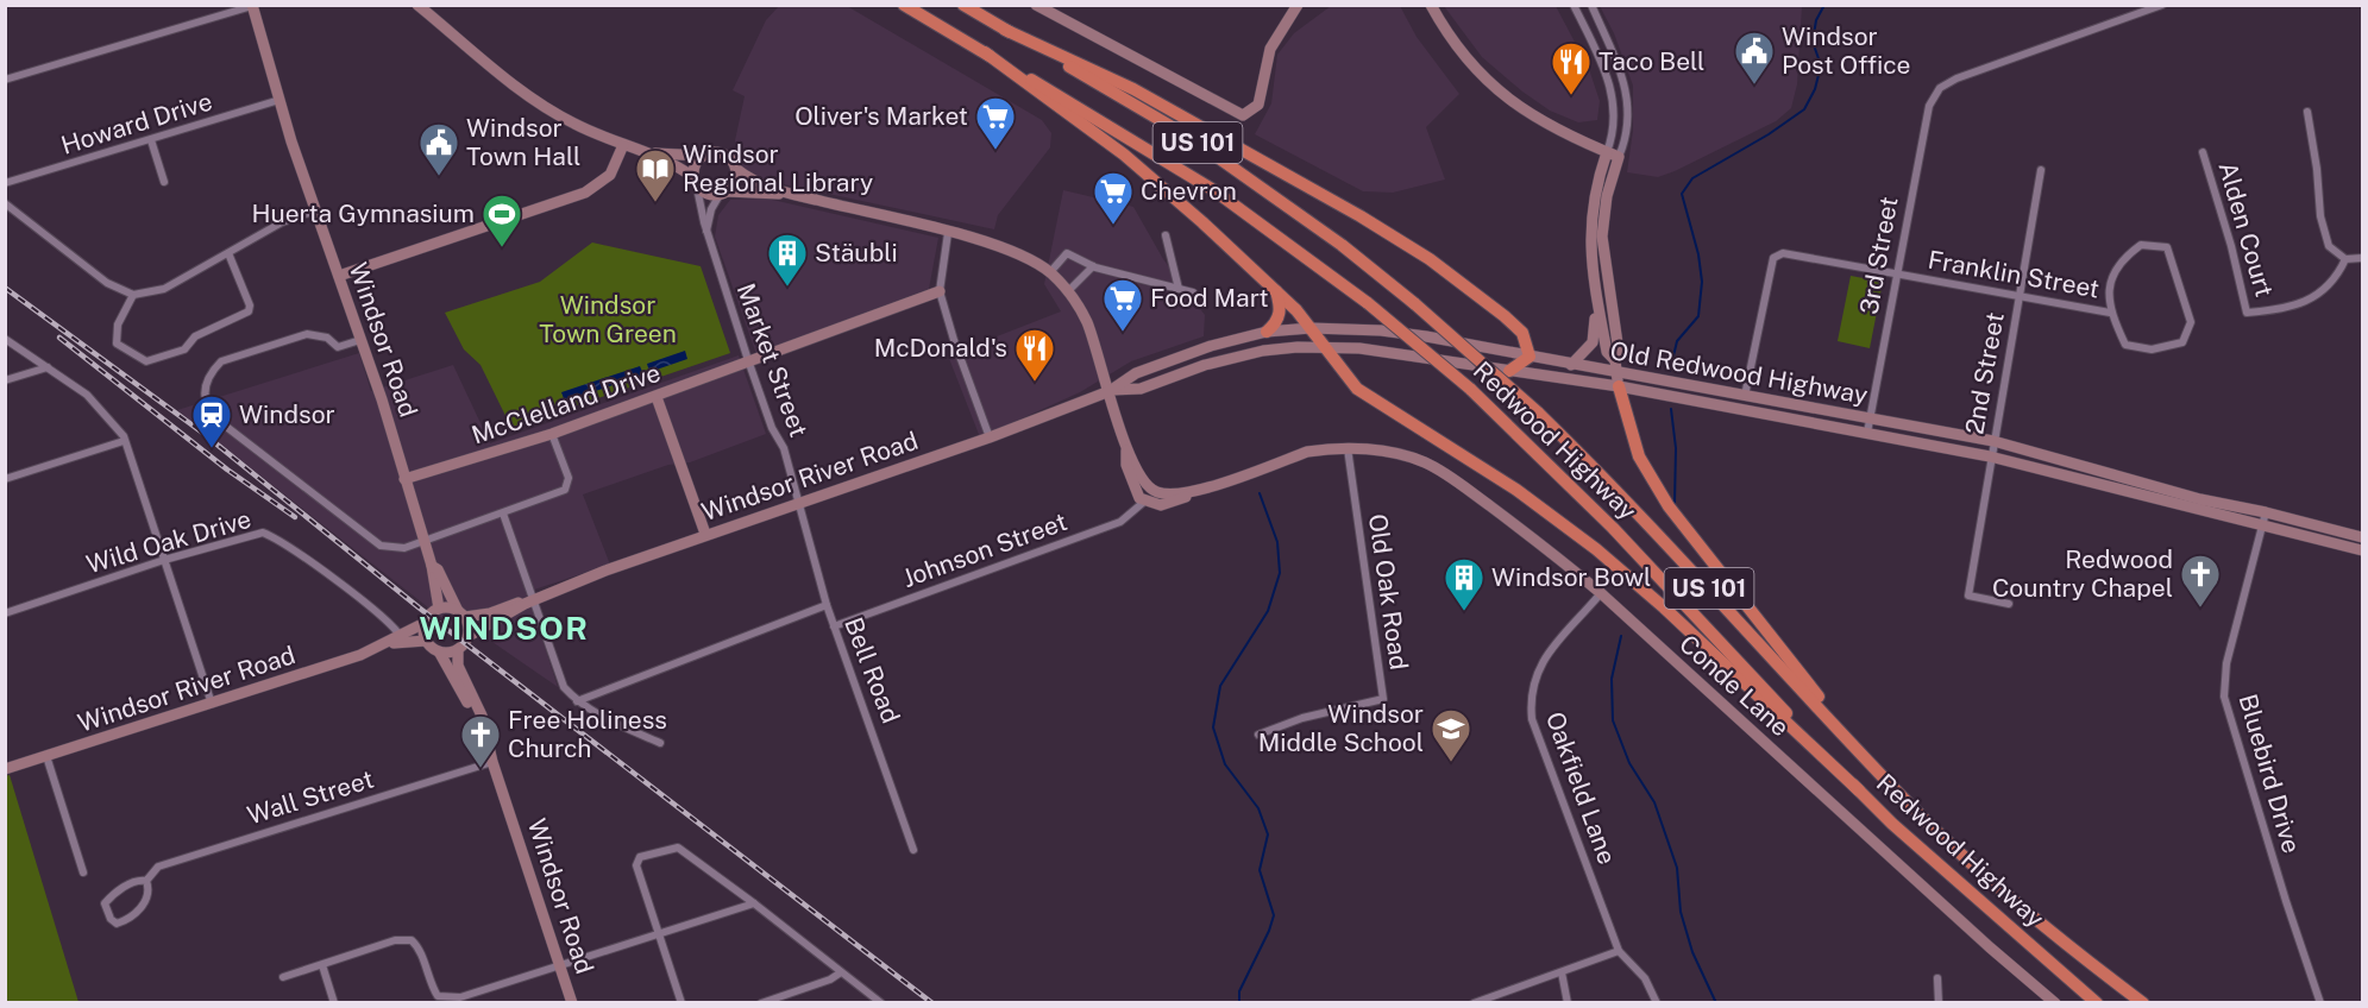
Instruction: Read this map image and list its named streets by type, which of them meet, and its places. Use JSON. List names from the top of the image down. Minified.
{"streets":{"highway":["US 101","Redwood Highway"],"main road":["Windsor Road","Old Redwood Highway","McClelland Drive","Windsor River Road","Conde Lane"],"street":["Howard Drive","Alden Court","3rd Street","Franklin Street","Market Street","2nd Street","Wild Oak Drive","Johnson Street","Old Oak Road","Bell Road","Bluebird Drive","Oakfield Lane","Wall Street"]},"crossings":[["Howard Drive","Windsor Road"],["3rd Street","Franklin Street"],["3rd Street","Old Redwood Highway"],["Franklin Street","Old Redwood Highway"],["Franklin Street","2nd Street"],["Windsor Road","McClelland Drive"],["Windsor Road","Windsor River Road"],["Windsor Road","Wall Street"],["Market Street","McClelland Drive"],["Market Street","Windsor River Road"],["Market Street","Bell Road"],["Old Redwood Highway","2nd Street"],["Old Redwood Highway","Windsor River Road"],["Old Redwood Highway","Conde Lane"],["Old Redwood Highway","Bluebird Drive"],["Windsor River Road","Wild Oak Drive"],["Windsor River Road","Bell Road"],["Windsor River Road","Conde Lane"],["Johnson Street","Bell Road"],["Johnson Street","Conde Lane"],["Old Oak Road","Conde Lane"],["Conde Lane","Oakfield Lane"]],"districts":["WINDSOR"],"parks":["Windsor Town Green"],"places":{"public building":["Windsor Post Office","Windsor Town Hall"],"restaurant":["Taco Bell","McDonald's"],"supermarket":["Oliver's Market","Chevron","Food Mart"],"library":["Windsor Regional Library"],"sports":["Huerta Gymnasium"],"building":["Stäubli","Windsor Bowl"],"station":["Windsor"],"church":["Redwood Country Chapel","Free Holiness Church"],"school or university":["Windsor Middle School"]}}
